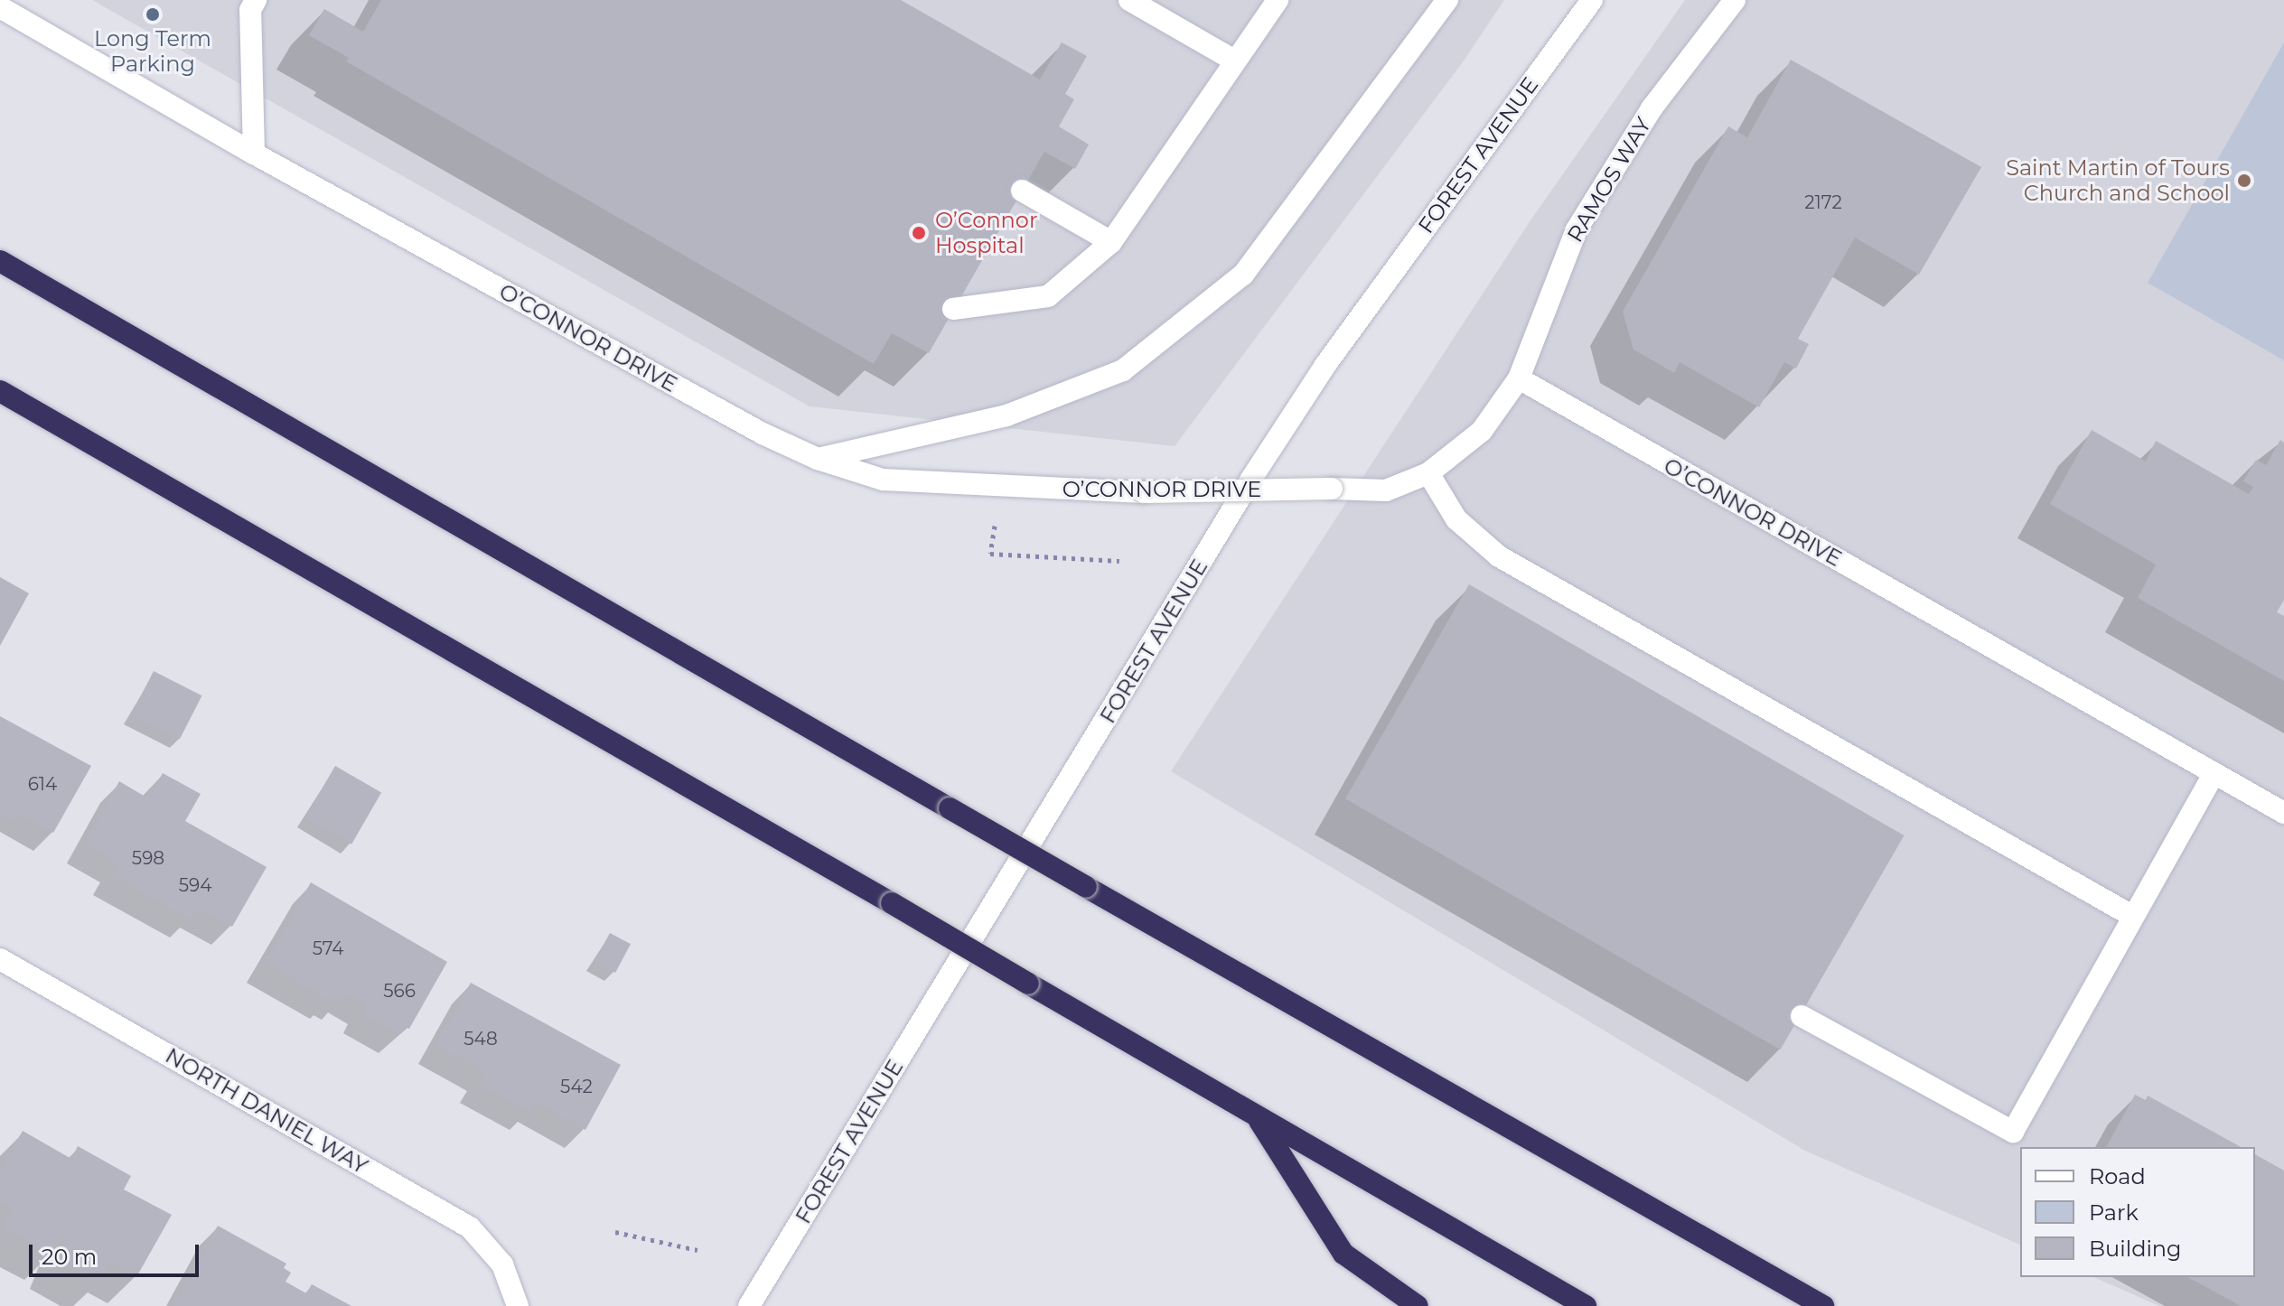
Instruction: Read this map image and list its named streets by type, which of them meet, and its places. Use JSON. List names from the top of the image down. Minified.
{"streets":{"street":["FOREST AVENUE","RAMOS WAY","O’CONNOR DRIVE","NORTH DANIEL WAY"]},"crossings":[["RAMOS WAY","O’CONNOR DRIVE"]],"places":["Long Term Parking","Saint Martin of Tours Church and School","O’Connor Hospital"],"house_numbers":["2172","614","598","594","574","566","548","542"],"legend":["Road","Park","Building"],"scale_bar":"20 m"}
